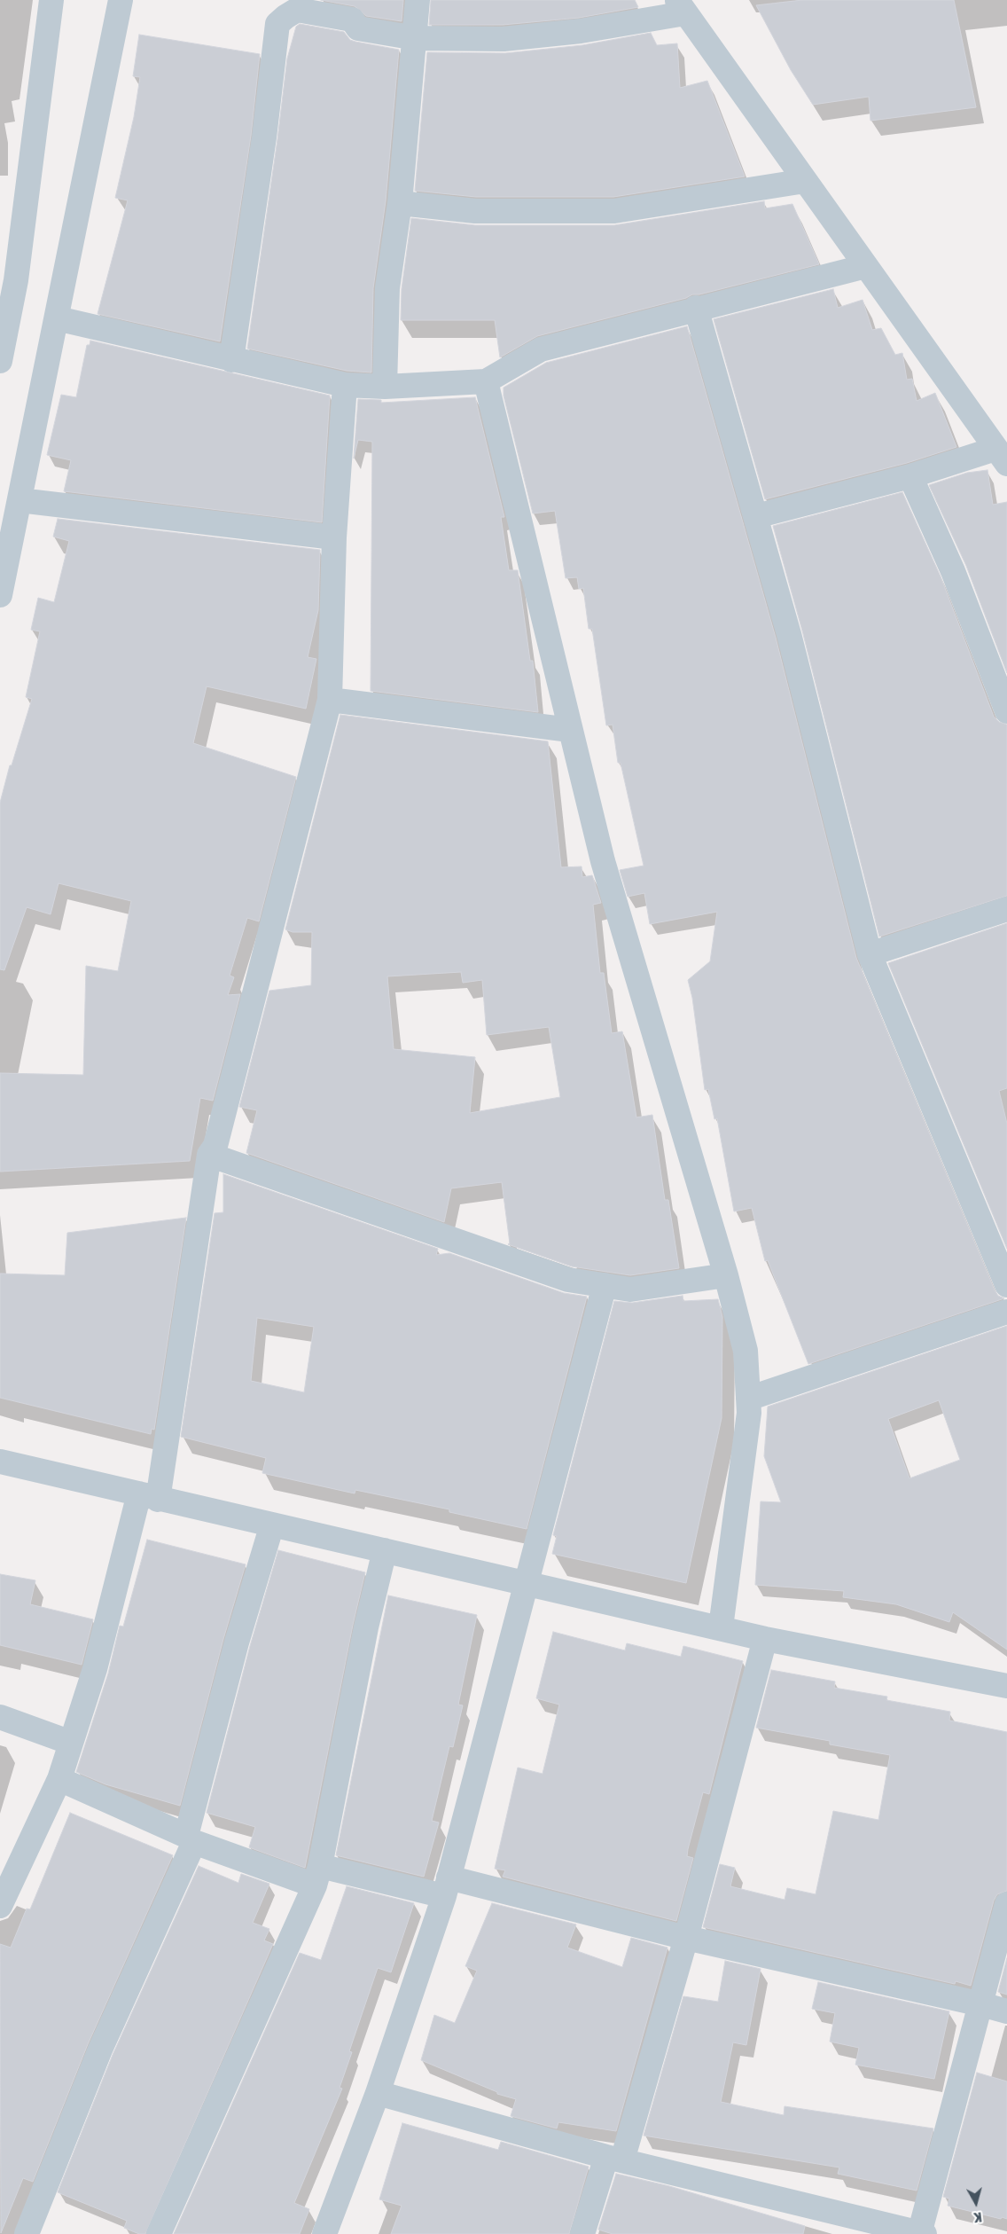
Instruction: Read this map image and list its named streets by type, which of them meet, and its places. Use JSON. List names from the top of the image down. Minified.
{"north":"bottom"}
